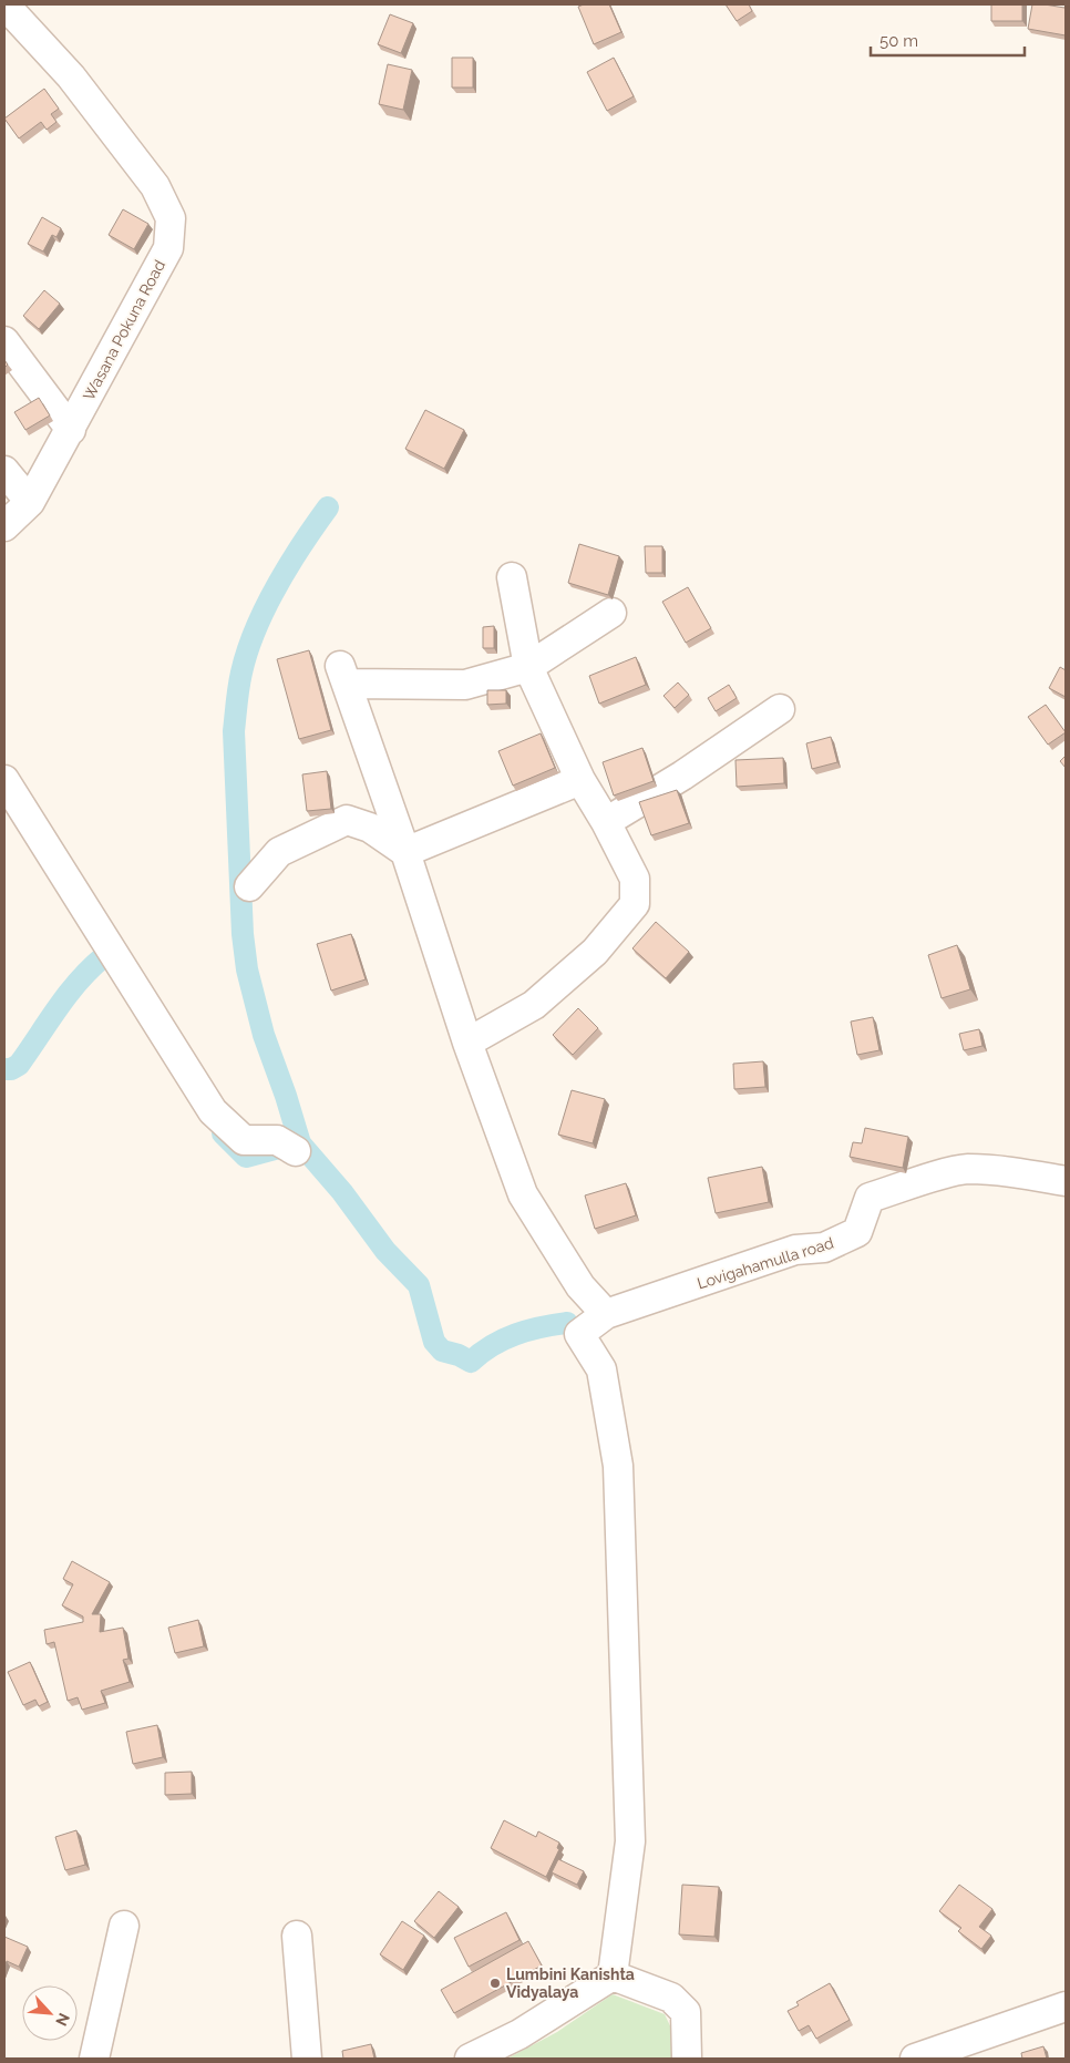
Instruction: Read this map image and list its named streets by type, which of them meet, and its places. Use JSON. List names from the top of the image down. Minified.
{"streets":{"street":["Wasana Pokuna Road","Lovigahamulla road"]},"places":["Lumbini Kanishta Vidyalaya"],"scale_bar":"50 m","north":"bottom right"}
